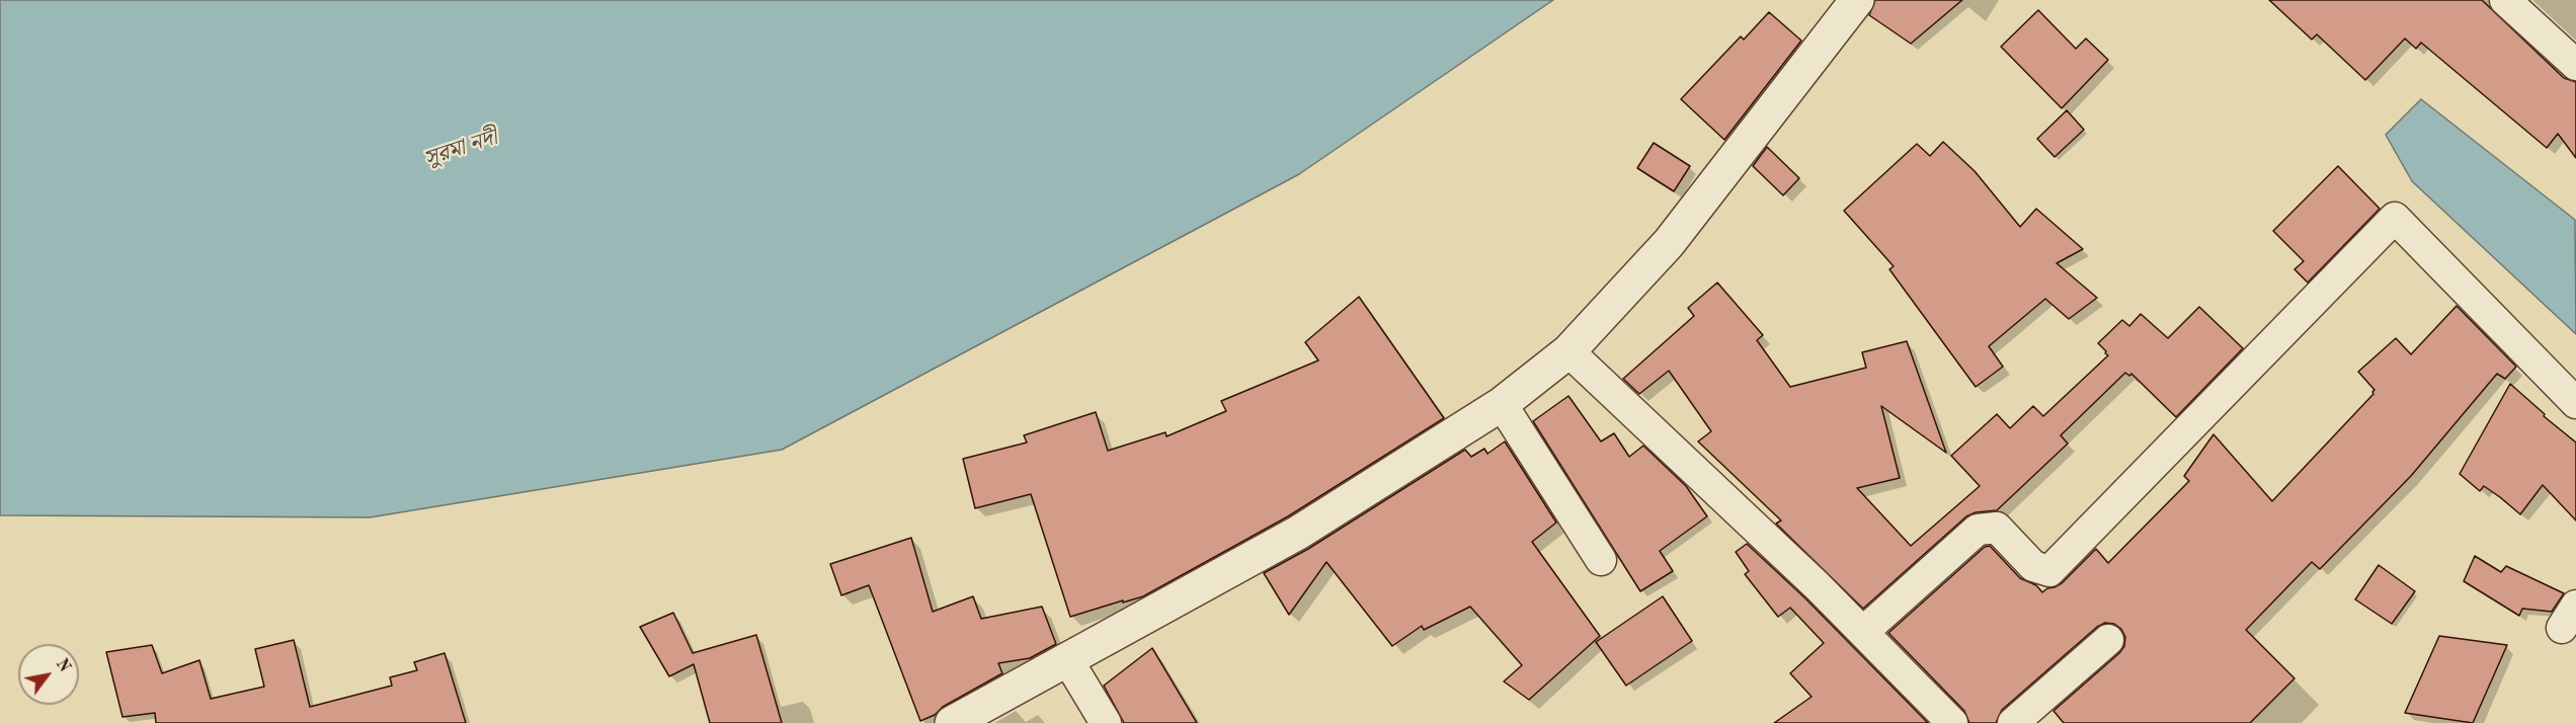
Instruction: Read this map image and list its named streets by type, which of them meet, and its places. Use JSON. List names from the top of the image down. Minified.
{"water":["সুরমা নদী"],"north":"top right"}
